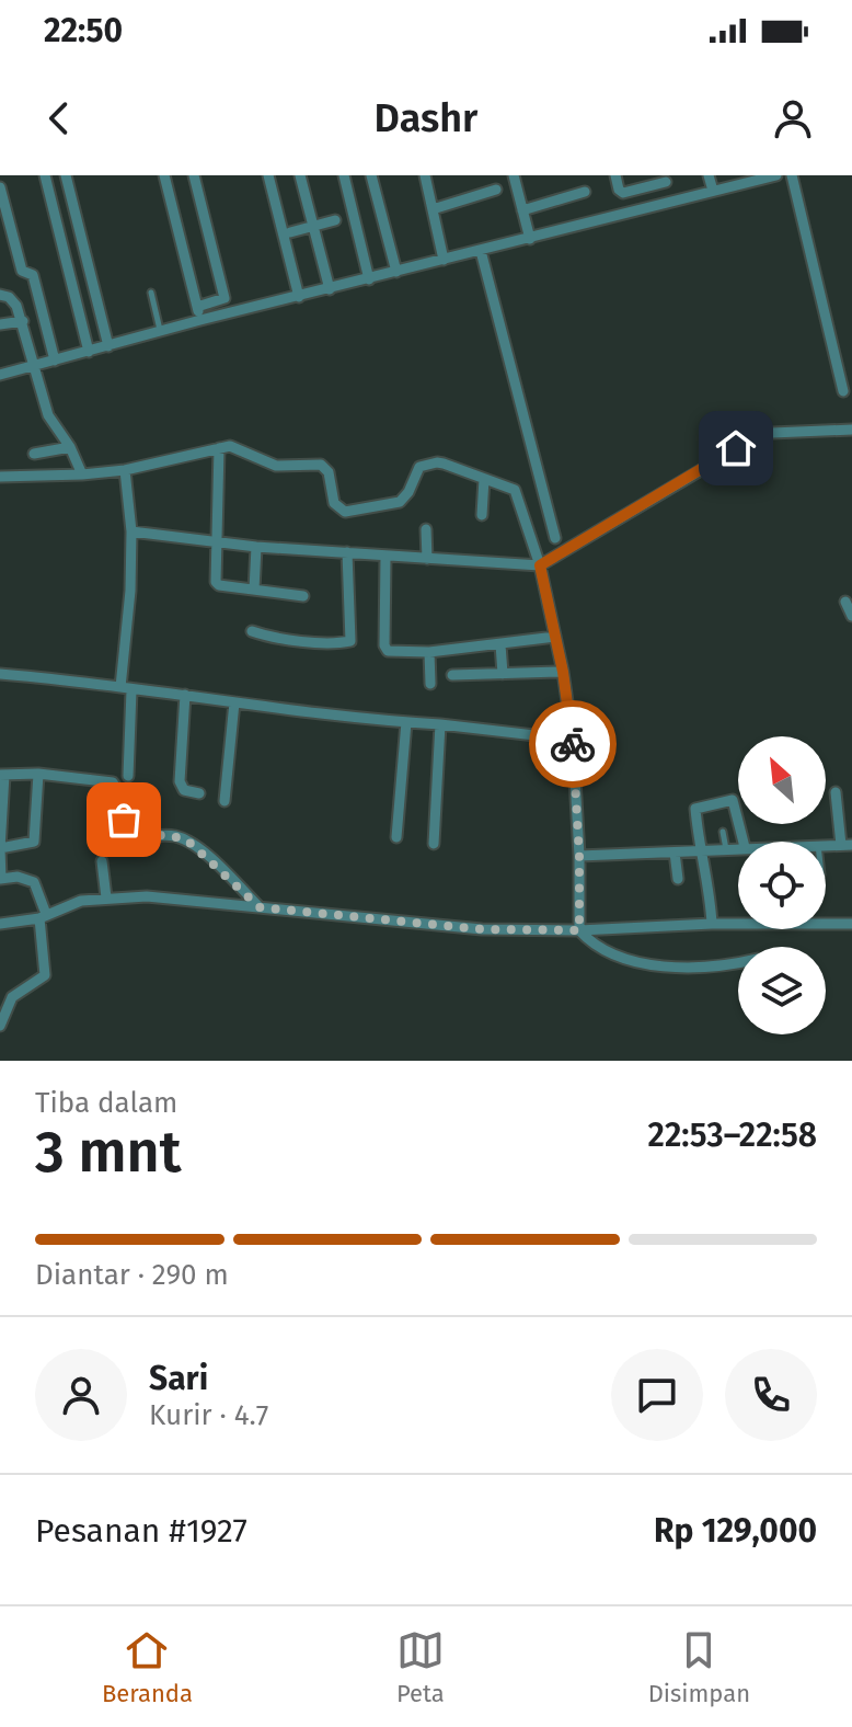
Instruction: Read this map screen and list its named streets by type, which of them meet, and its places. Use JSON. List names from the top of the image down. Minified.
{"north":"top left","page":{"status":"22:50","header":"Dashr","heading":["3 mnt","Tiba dalam","22:53–22:58"],"panel":["Sari","Kurir · 4.7","Pesanan #1927","Rp 129,000"],"bar":"Diantar · 290 m","tabs":["Beranda","Peta","Disimpan"]}}
